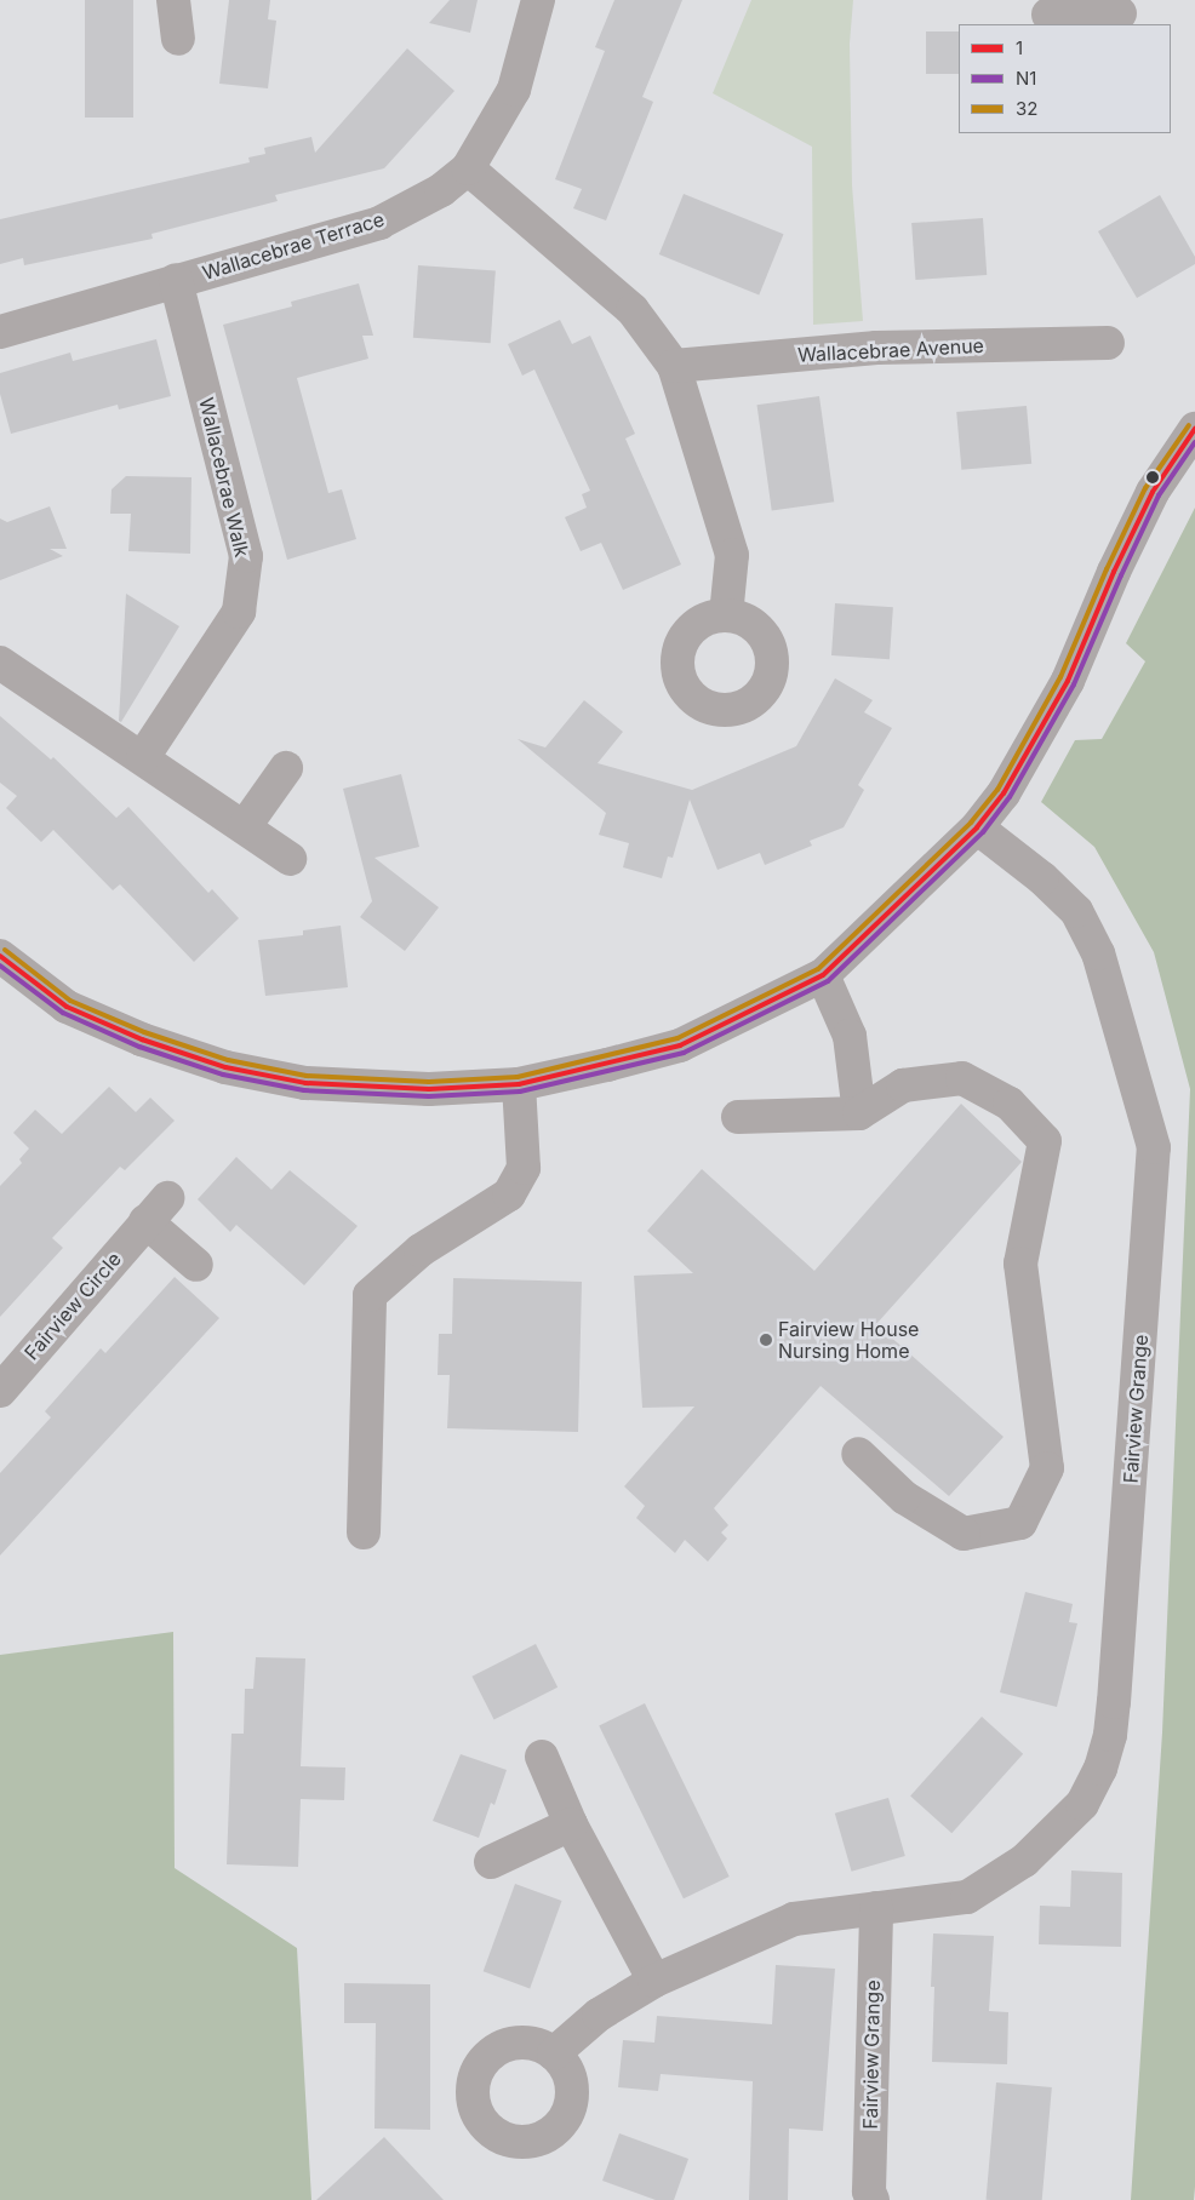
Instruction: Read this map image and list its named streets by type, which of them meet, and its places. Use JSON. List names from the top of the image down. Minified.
{"streets":{"street":["Wallacebrae Terrace","Wallacebrae Avenue","Wallacebrae Walk","Fairview Circle","Fairview Grange"]},"crossings":[["Wallacebrae Terrace","Wallacebrae Walk"]],"places":["Fairview House Nursing Home"],"lines":["transit line 32","transit line 1","transit line N1"],"legend":["1","N1","32"]}
